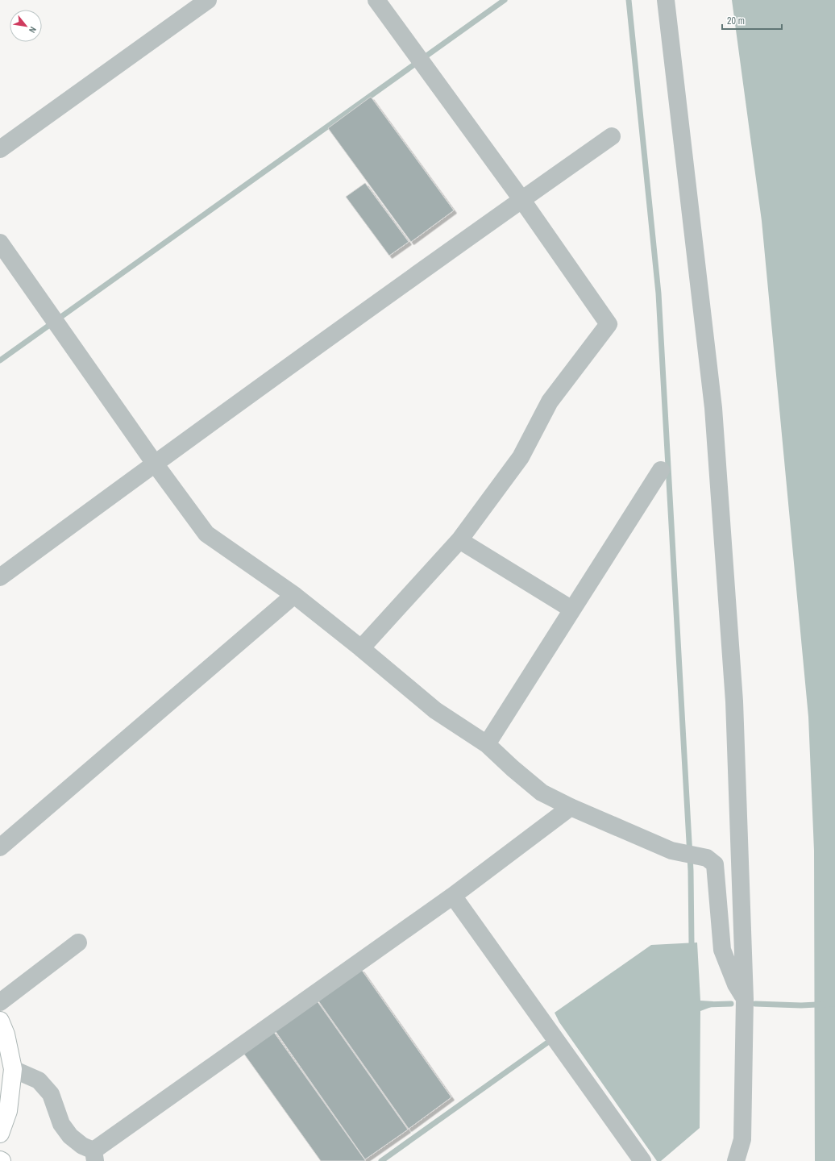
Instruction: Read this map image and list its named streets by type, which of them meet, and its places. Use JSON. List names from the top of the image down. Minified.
{"scale_bar":"20 m","north":"bottom right"}
